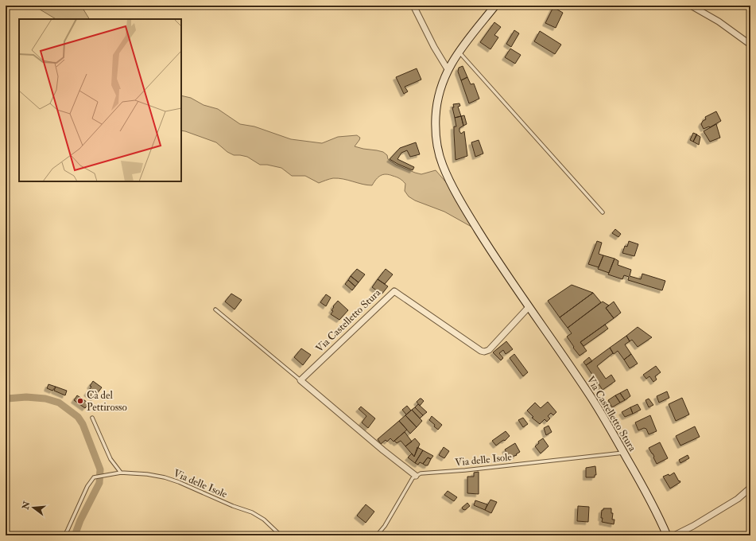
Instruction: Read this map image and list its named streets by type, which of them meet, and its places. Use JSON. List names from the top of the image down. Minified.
{"streets":{"street":["Via Castelletto Stura"],"lane":["Via delle Isole"]},"crossings":[["Via Castelletto Stura","Via delle Isole"]],"places":["Cà del Pettirosso"],"north":"left"}
